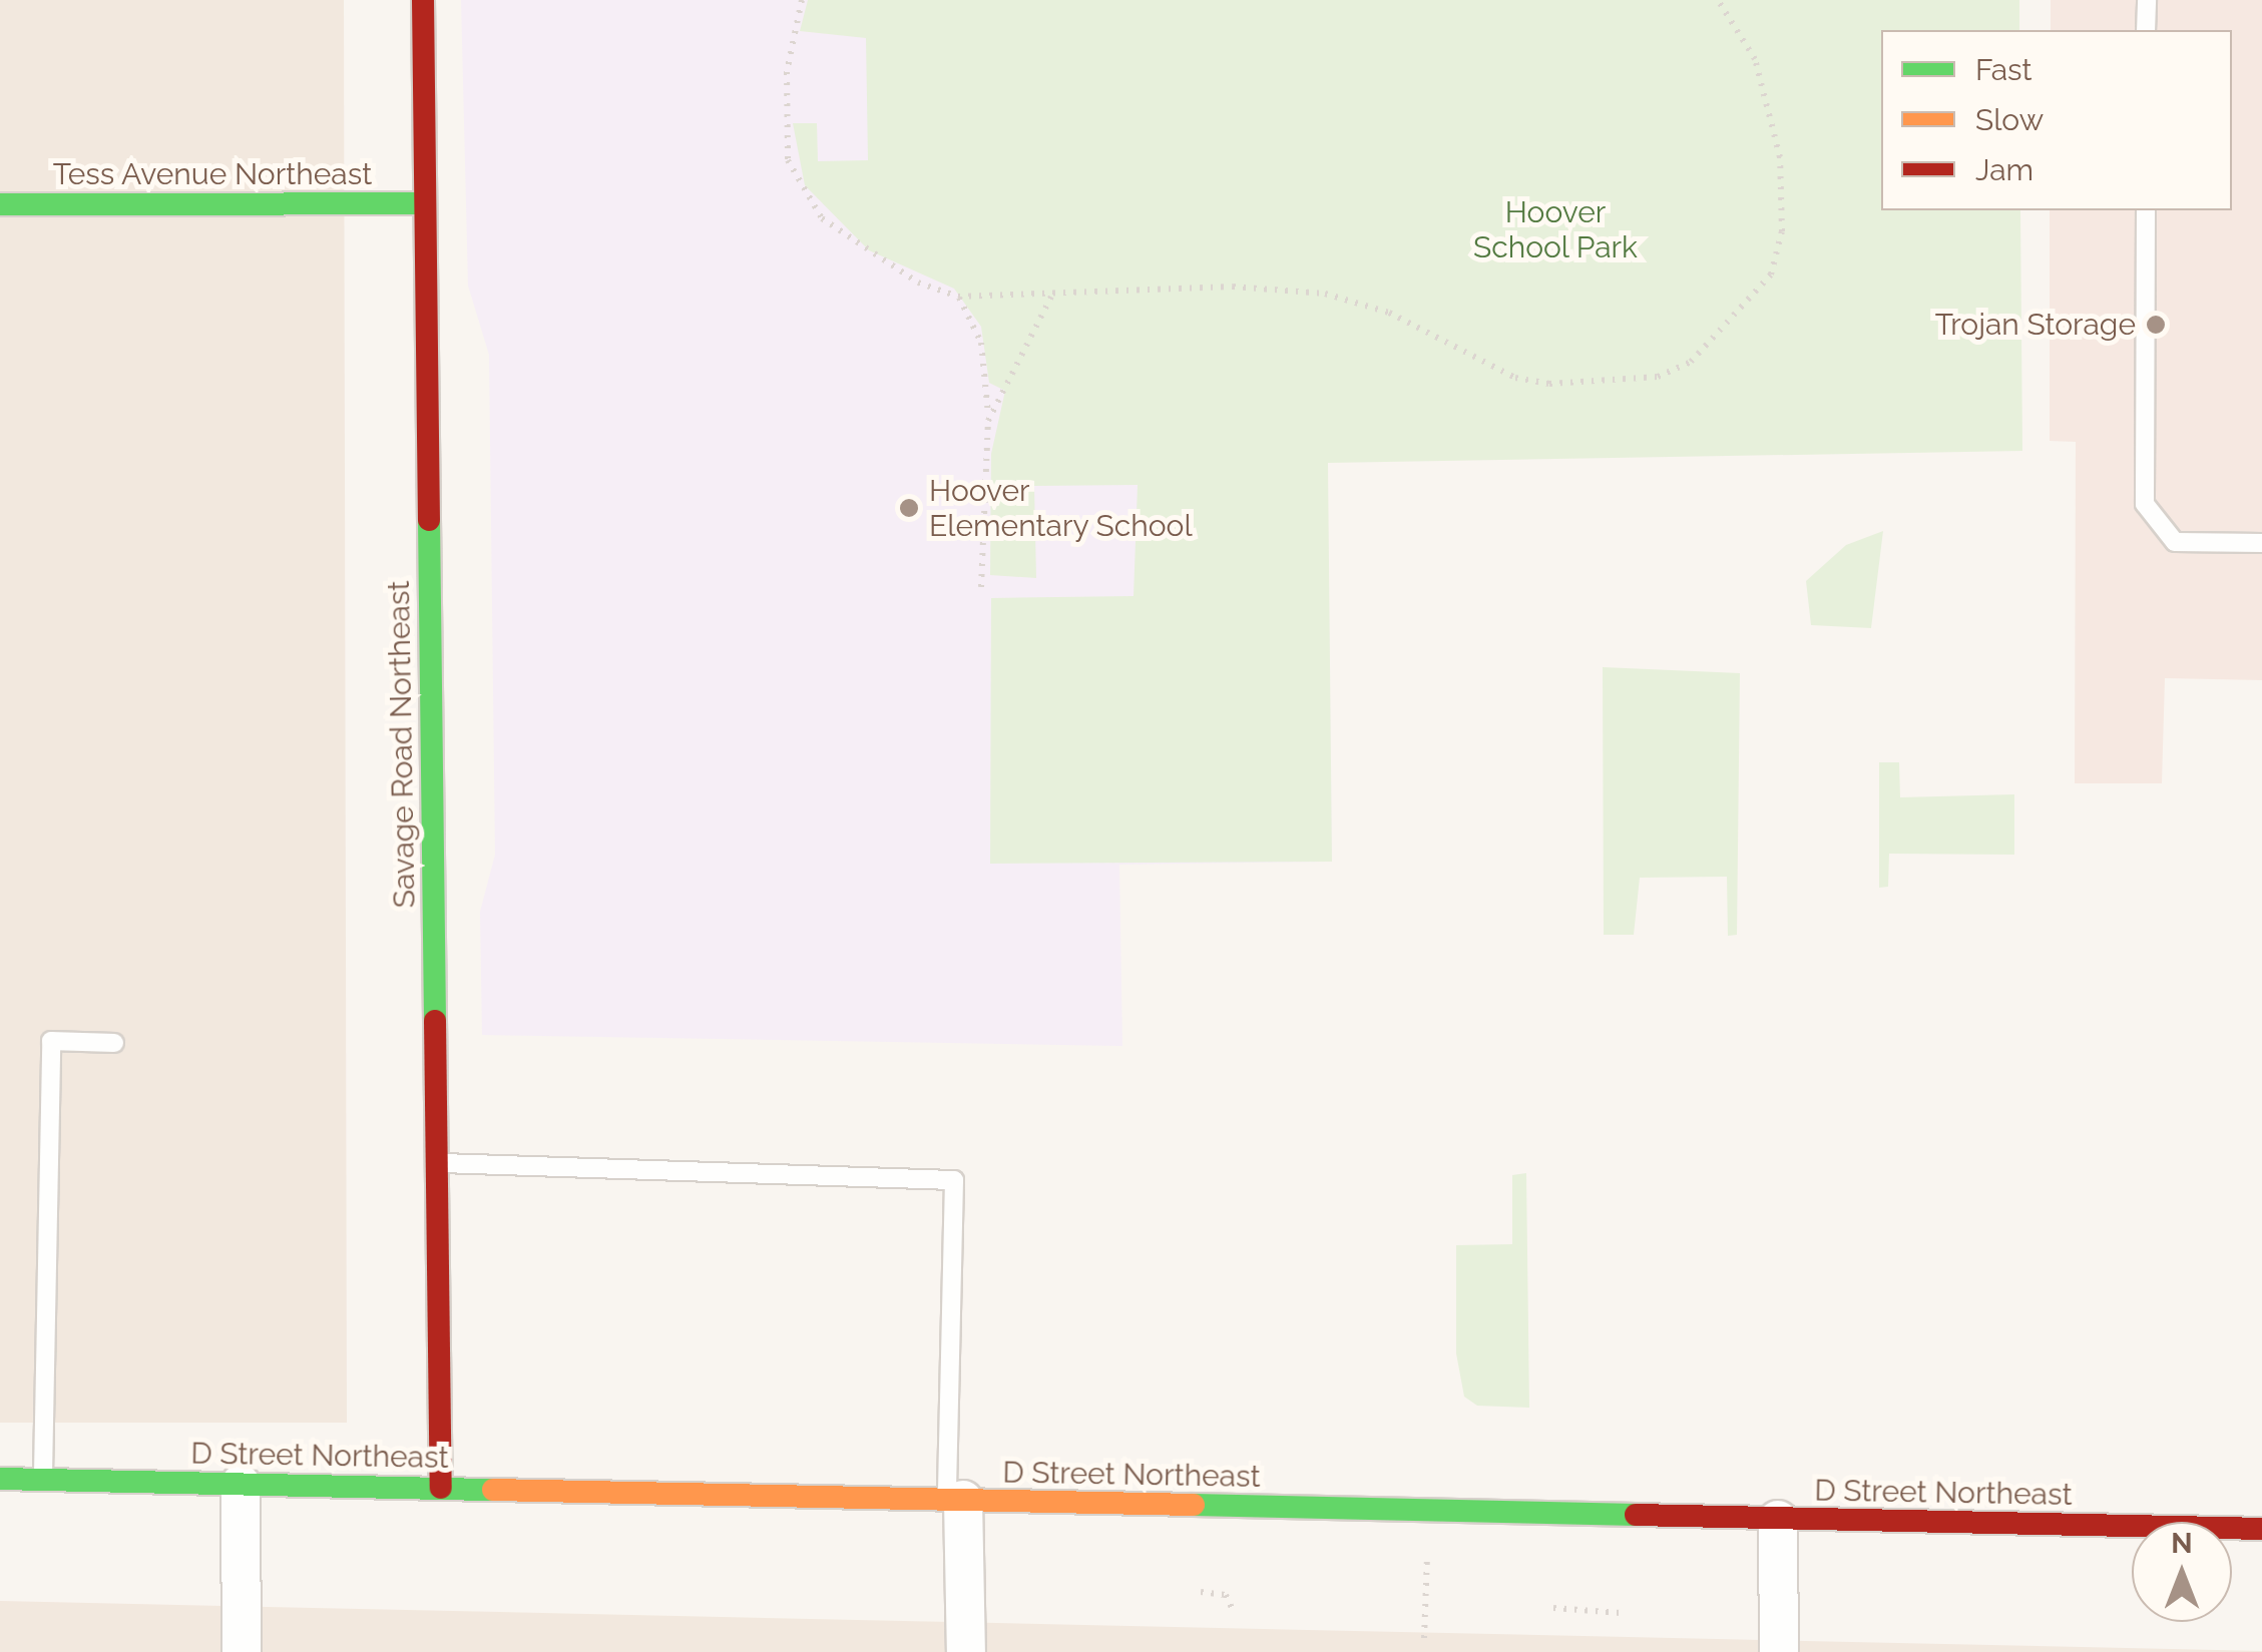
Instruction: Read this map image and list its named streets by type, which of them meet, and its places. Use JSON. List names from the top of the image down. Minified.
{"streets":{"street":["Tess Avenue Northeast","Savage Road Northeast","D Street Northeast"]},"crossings":[["Tess Avenue Northeast","Savage Road Northeast"],["Savage Road Northeast","D Street Northeast"]],"parks":["Hoover School Park"],"places":["Trojan Storage","Hoover Elementary School"],"legend":["Fast","Slow","Jam"],"north":"top"}
